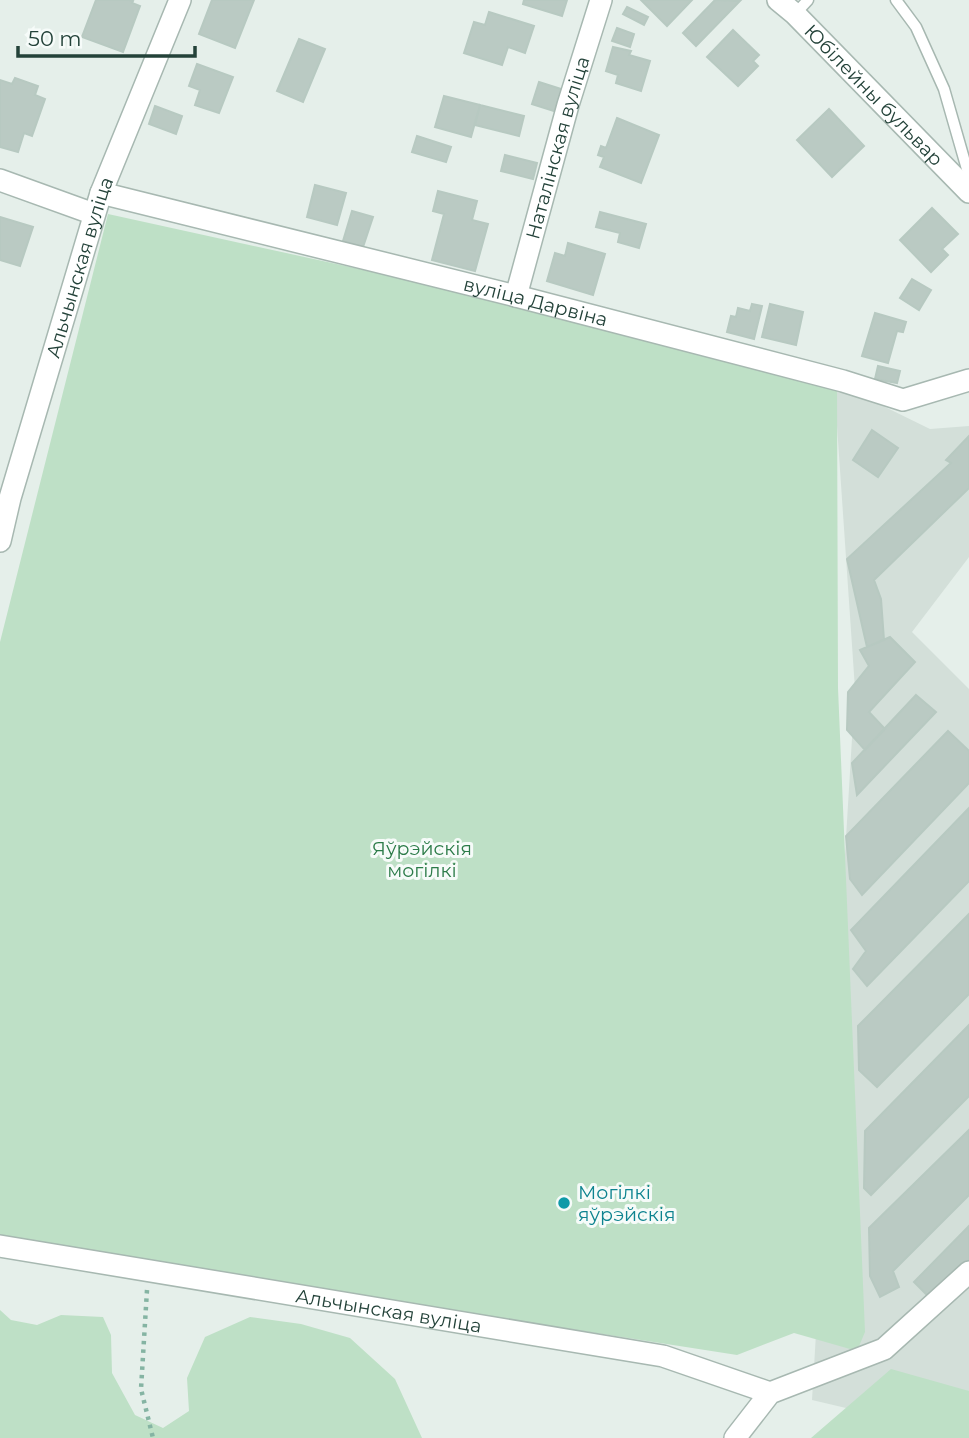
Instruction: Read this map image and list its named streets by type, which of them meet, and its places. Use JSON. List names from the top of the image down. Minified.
{"streets":{"street":["Юбілейны бульвар","Наталінская вуліца","Альчынская вуліца","вуліца Дарвіна"]},"crossings":[["Наталінская вуліца","вуліца Дарвіна"],["Альчынская вуліца","вуліца Дарвіна"]],"parks":["Яўрэйскія могілкі"],"places":["Могілкі яўрэйскія"],"scale_bar":"50 m"}
